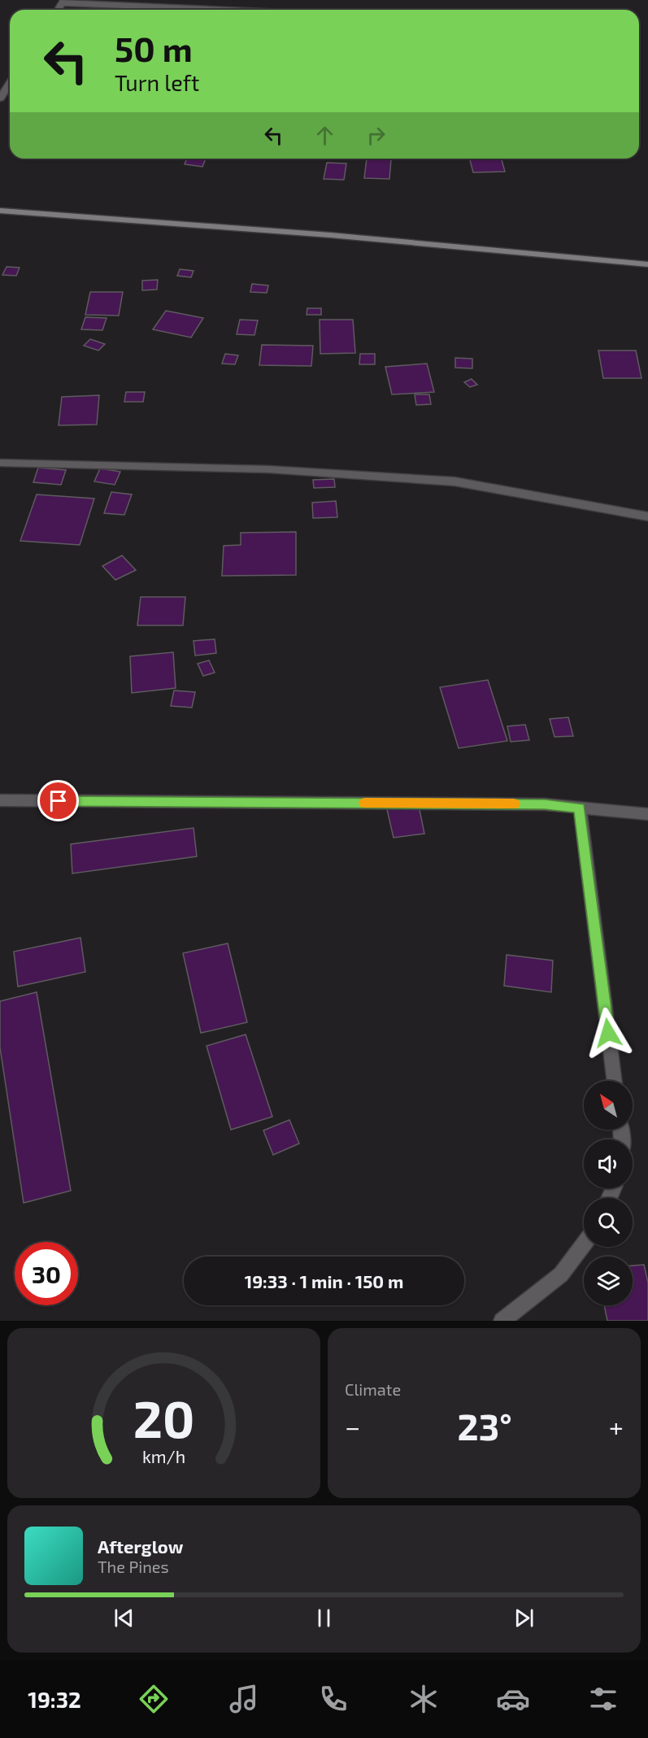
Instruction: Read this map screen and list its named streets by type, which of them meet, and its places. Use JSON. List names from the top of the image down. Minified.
{"north":"top left","page":{"turn":["50 m","Turn left"],"limit":"30","trip":"19:33 · 1 min · 150 m","tile":"Climate","heat":["−","23°","+"],"song":["Afterglow","The Pines"],"tabs":"19:32","gauge":["20","km/h"]}}
